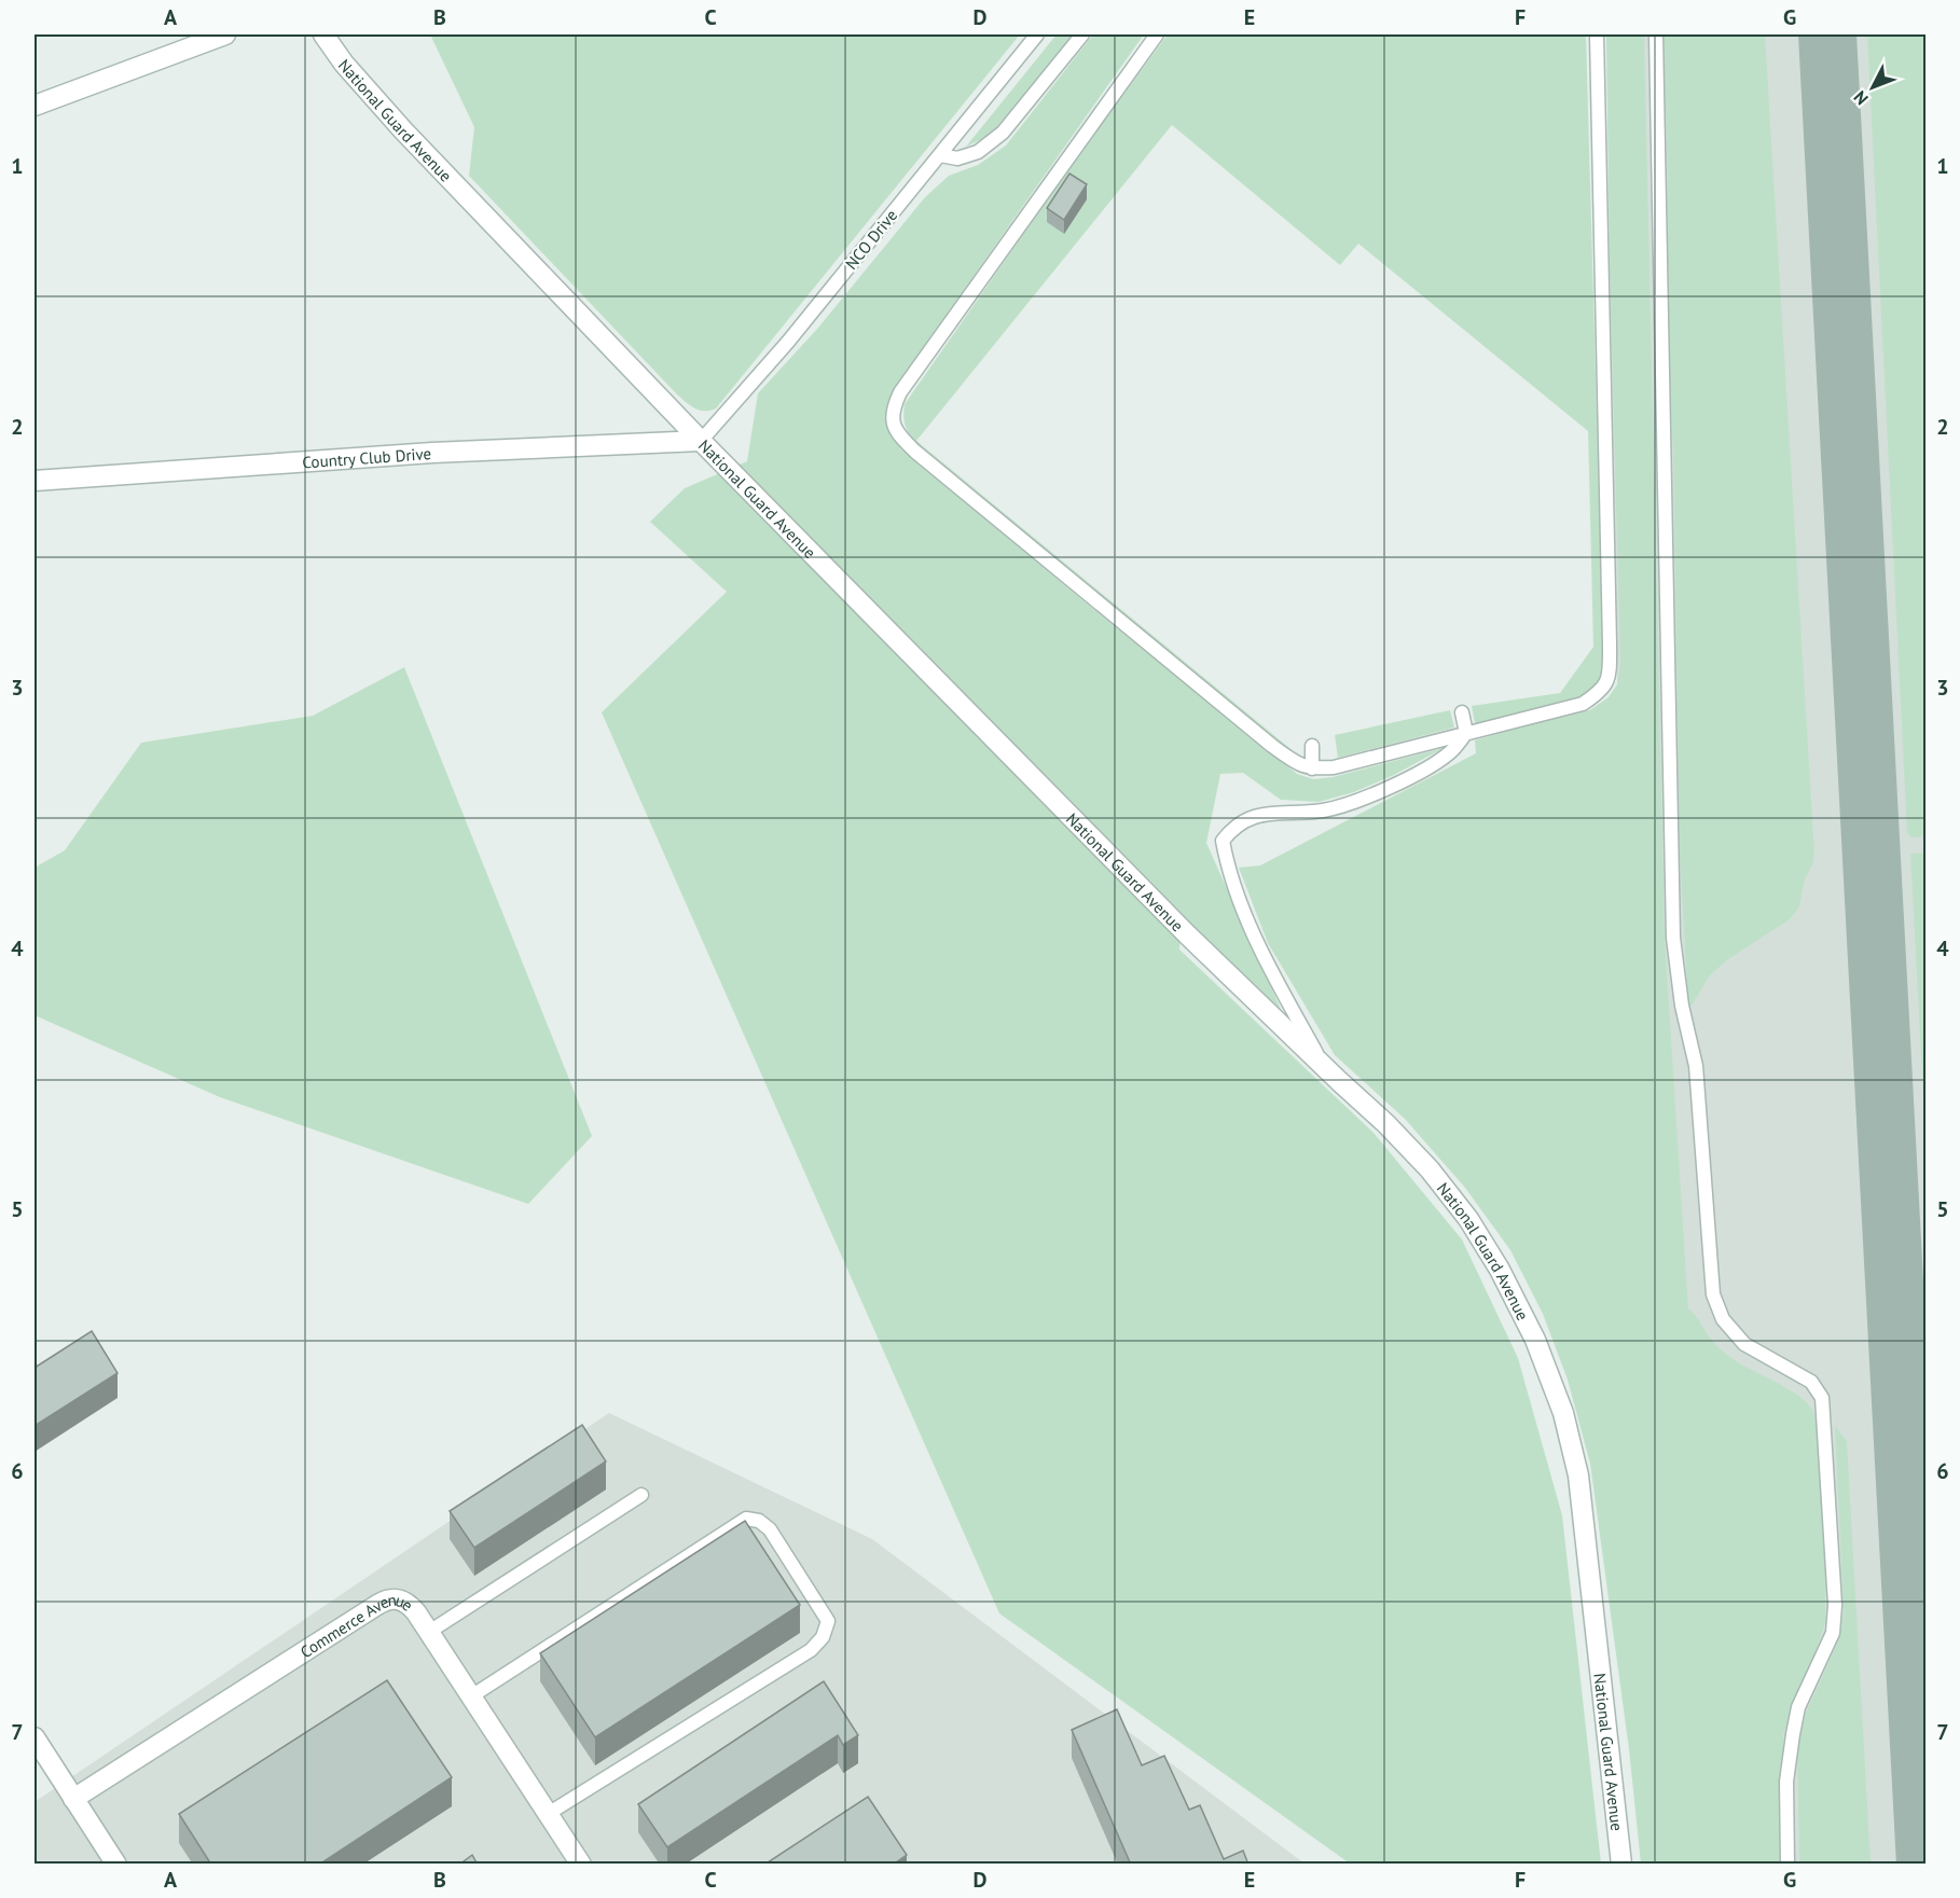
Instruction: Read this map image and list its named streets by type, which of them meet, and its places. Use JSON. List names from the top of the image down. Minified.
{"streets":{"street":["National Guard Avenue","Country Club Drive","Commerce Avenue"],"lane":["NCO Drive"]},"crossings":[["National Guard Avenue","NCO Drive"],["National Guard Avenue","Country Club Drive"],["NCO Drive","Country Club Drive"]],"north":"bottom left","grid":{"columns":["A","B","C","D","E","F","G"],"rows":["1","2","3","4","5","6","7"]}}
